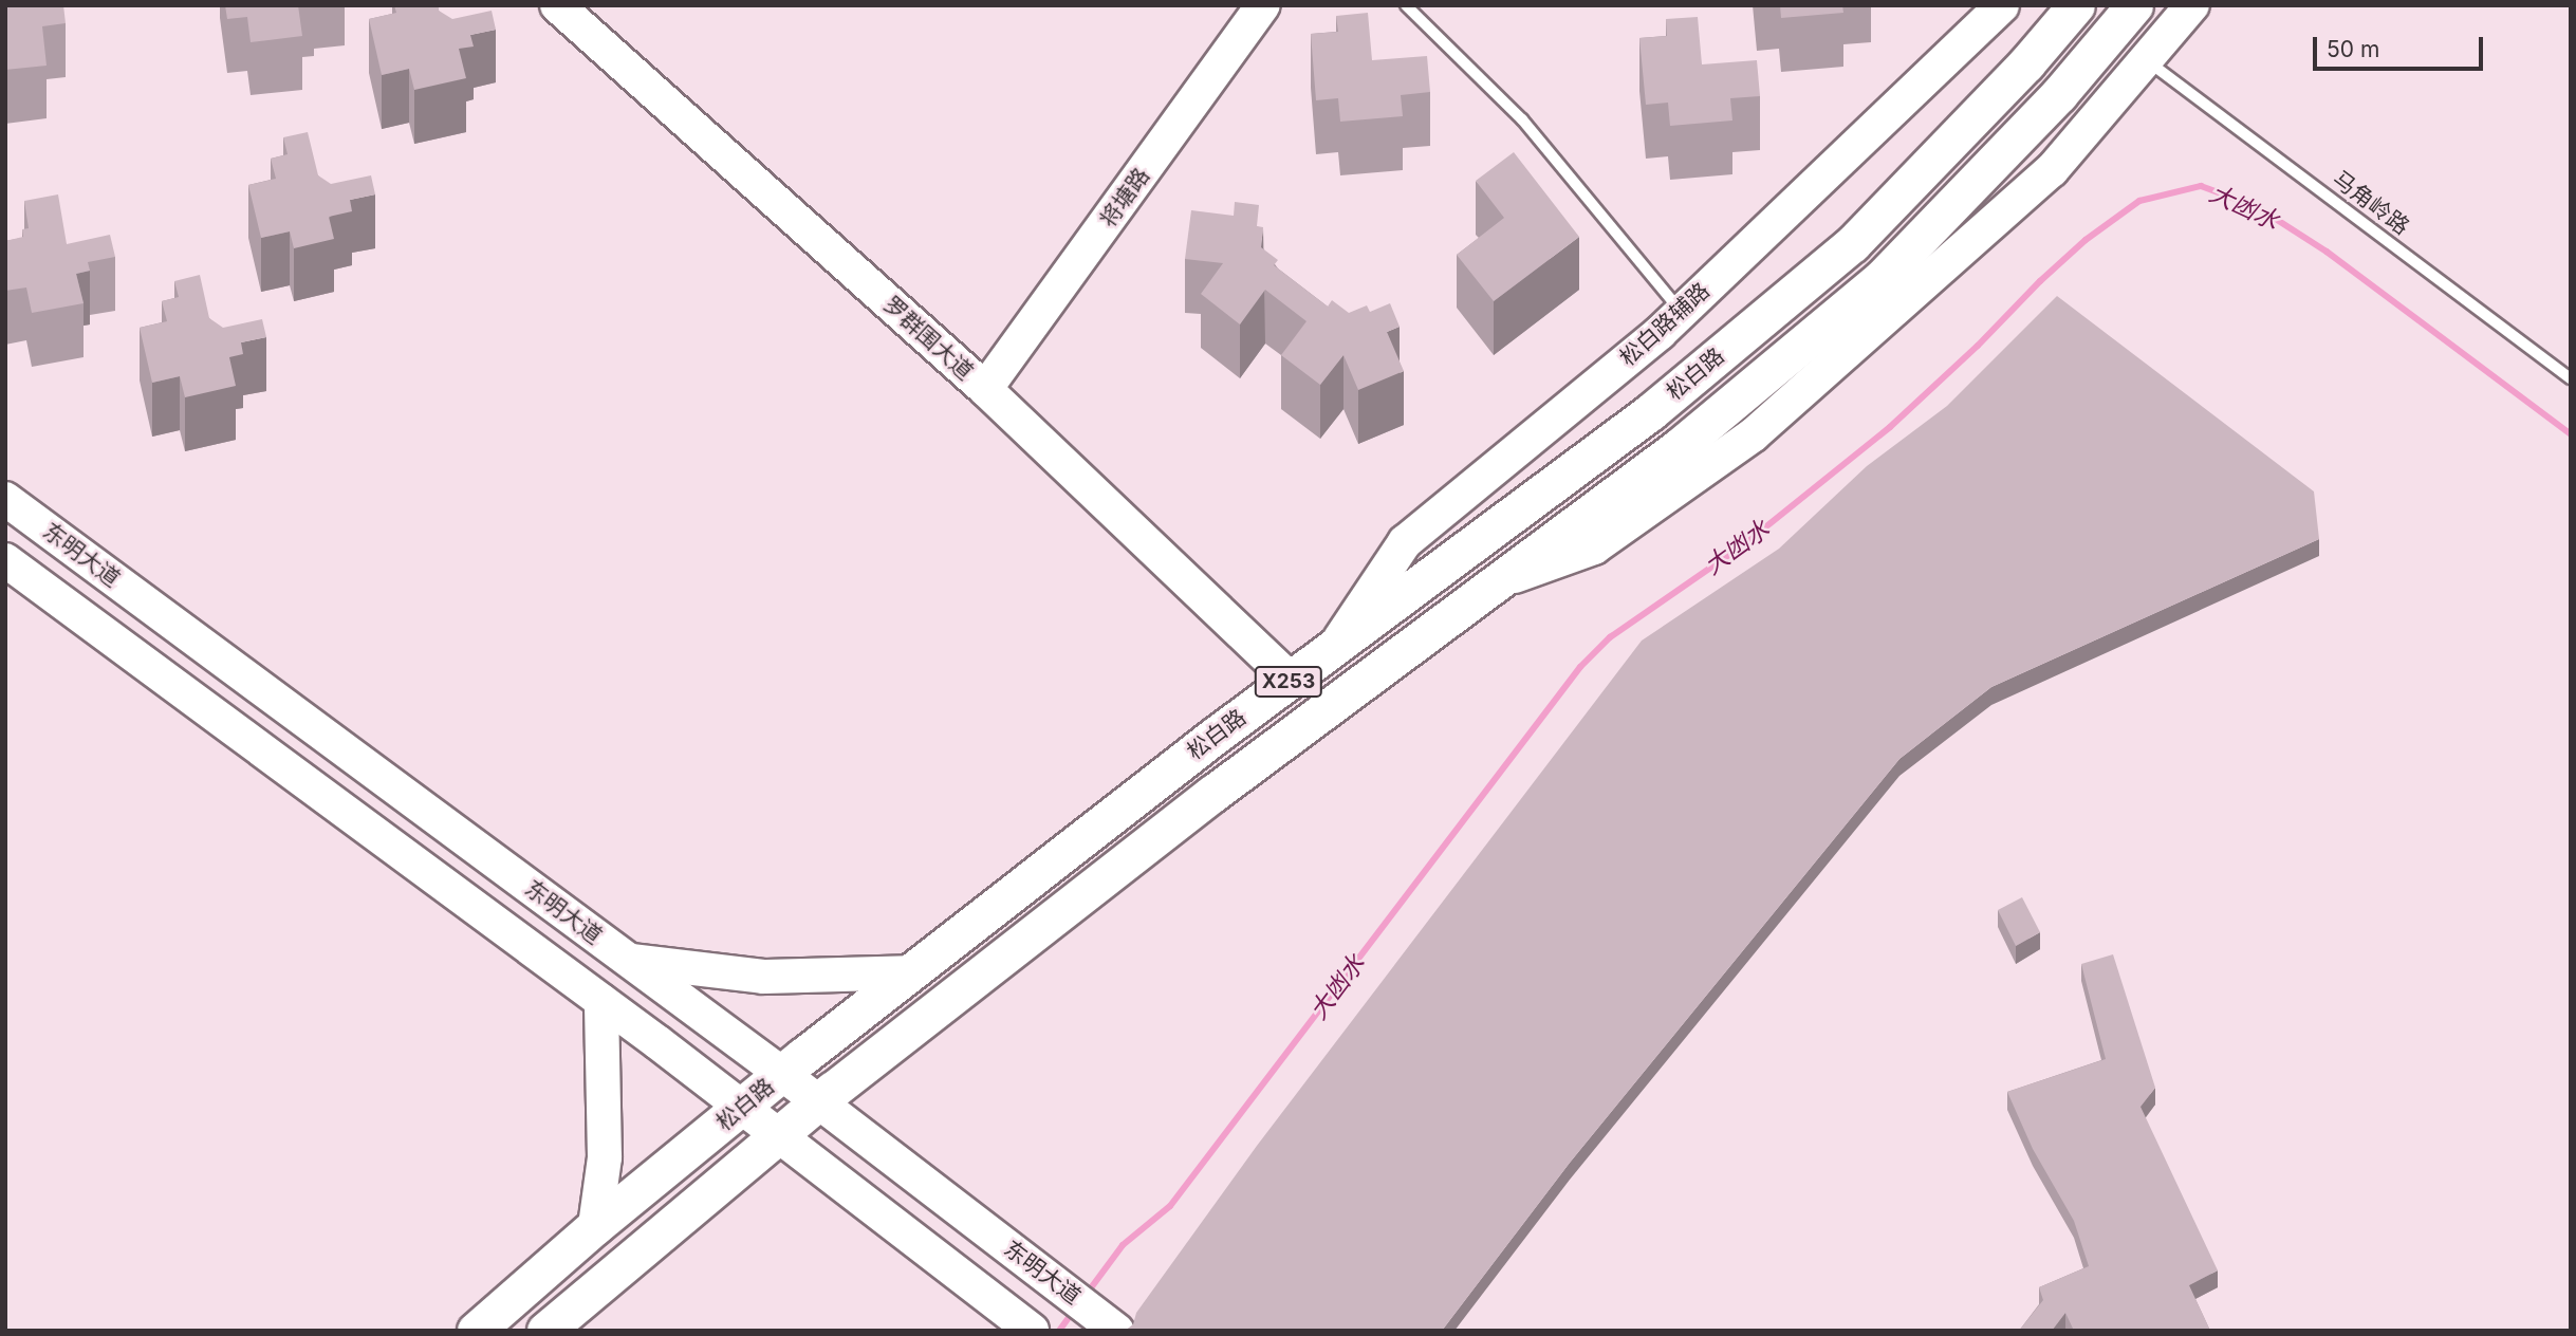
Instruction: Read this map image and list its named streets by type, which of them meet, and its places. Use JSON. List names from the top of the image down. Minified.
{"streets":{"main road":["将塘路","松白路辅路","罗群围大道","松白路","东明大道","X253"],"lane":["马角岭路"]},"crossings":[["将塘路","罗群围大道"],["松白路辅路","松白路"],["罗群围大道","松白路"],["松白路","东明大道"]],"water":["大凼水"],"scale_bar":"50 m"}
